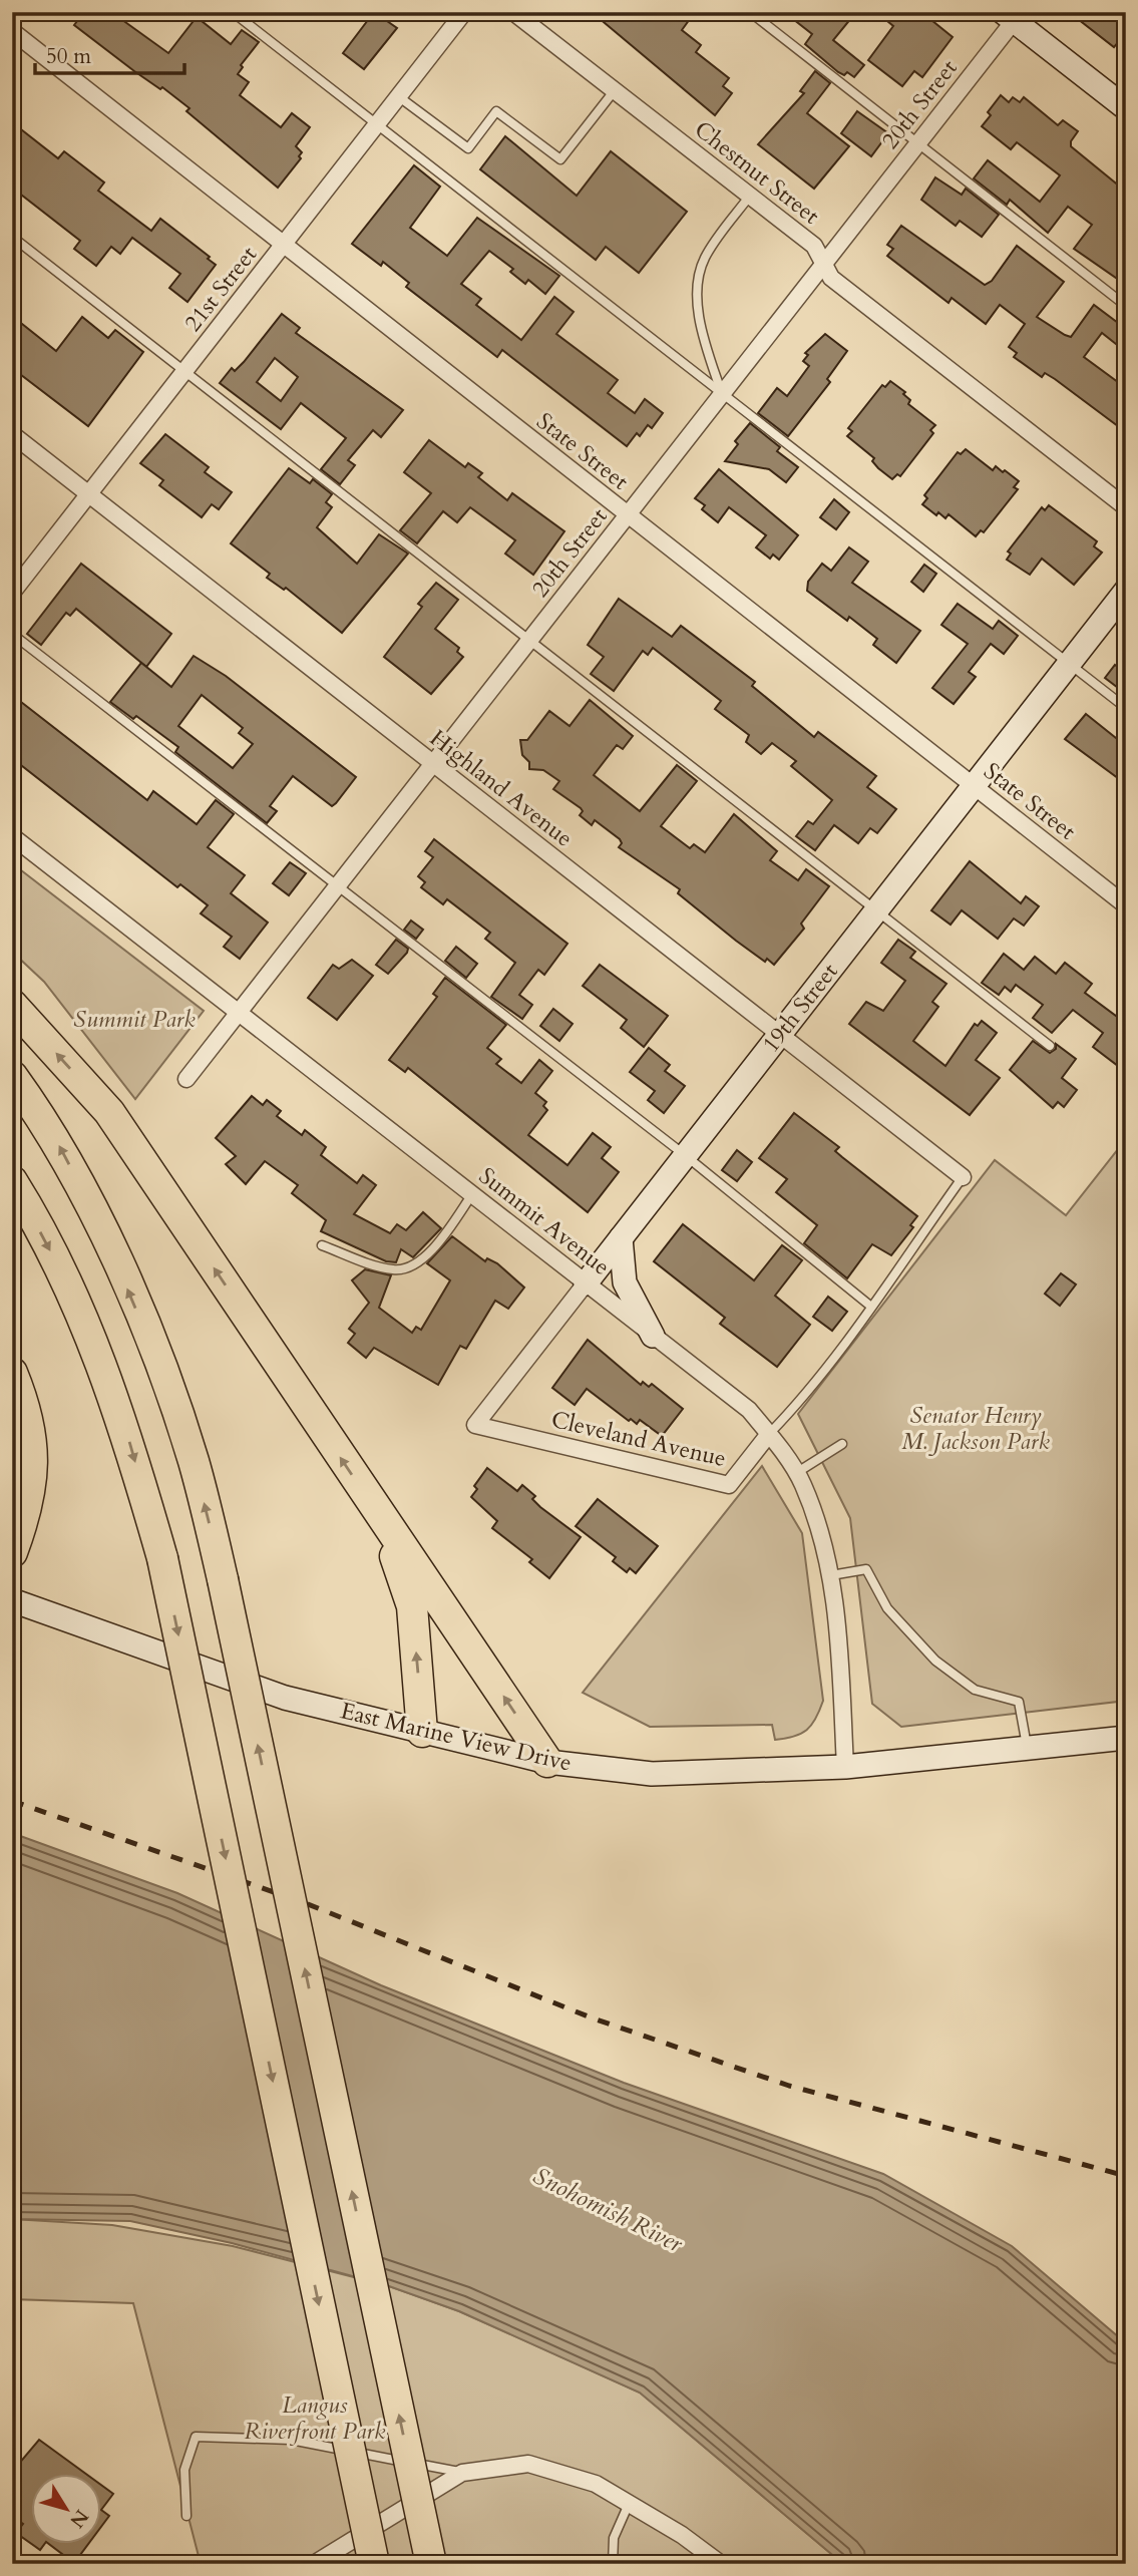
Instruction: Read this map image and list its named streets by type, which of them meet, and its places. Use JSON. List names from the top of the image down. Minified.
{"streets":{"main road":["19th Street","East Marine View Drive"],"street":["20th Street","Chestnut Street","21st Street","State Street","Highland Avenue","Summit Avenue","Cleveland Avenue"]},"crossings":[["20th Street","Chestnut Street"],["20th Street","State Street"],["20th Street","Highland Avenue"],["20th Street","Summit Avenue"],["21st Street","State Street"],["21st Street","Highland Avenue"],["State Street","19th Street"],["Highland Avenue","19th Street"],["19th Street","Summit Avenue"],["19th Street","Cleveland Avenue"],["Summit Avenue","Cleveland Avenue"],["Summit Avenue","East Marine View Drive"]],"water":["Snohomish River"],"parks":["Summit Park","Senator Henry M. Jackson Park","Langus Riverfront Park"],"scale_bar":"50 m","north":"bottom right"}
